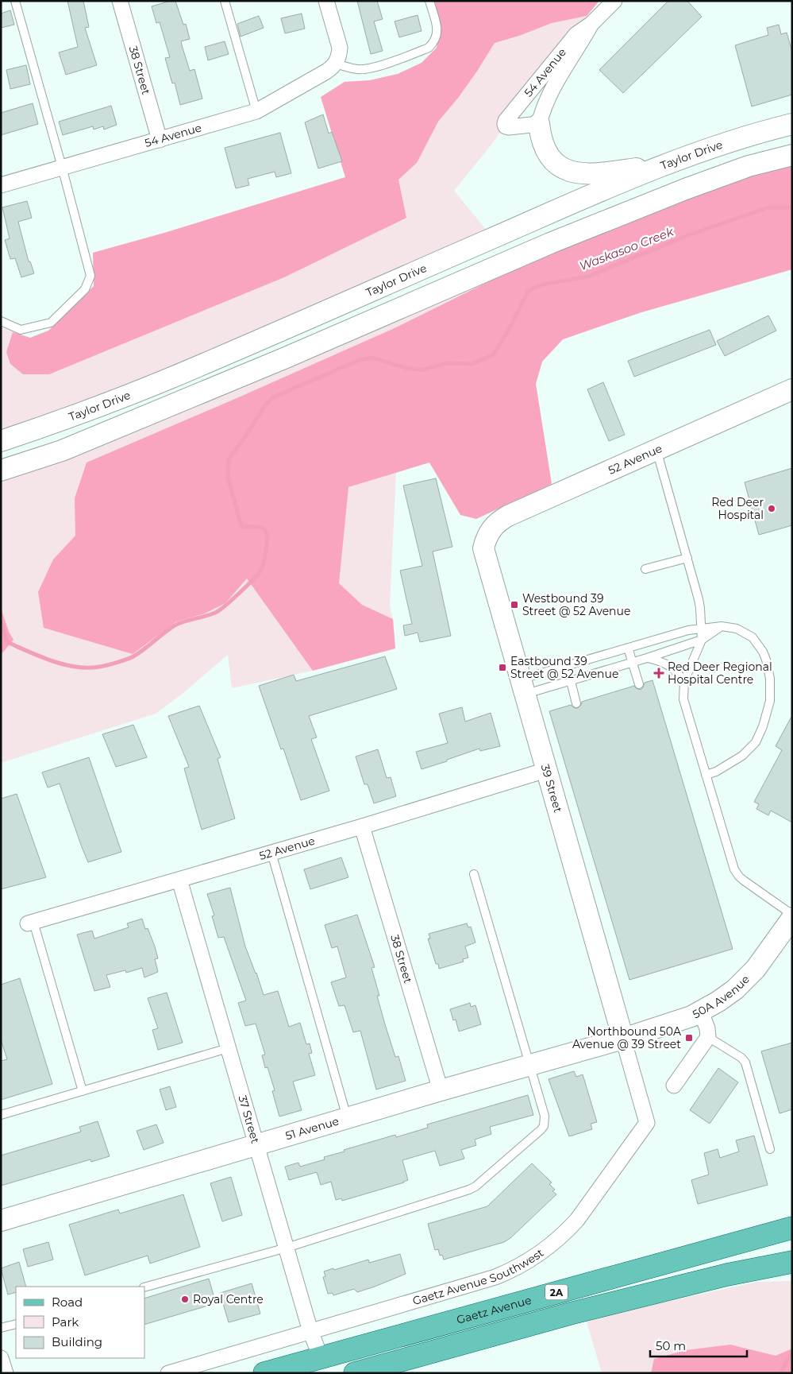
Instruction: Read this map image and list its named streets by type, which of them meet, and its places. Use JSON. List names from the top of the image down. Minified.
{"streets":{"main road":["Taylor Drive","52 Avenue","39 Street","50A Avenue","51 Avenue","2A","Gaetz Avenue"],"street":["38 Street","54 Avenue","37 Street","Gaetz Avenue Southwest"]},"crossings":[["38 Street","54 Avenue"],["38 Street","52 Avenue"],["38 Street","51 Avenue"],["52 Avenue","39 Street"],["52 Avenue","37 Street"],["39 Street","50A Avenue"],["39 Street","51 Avenue"],["39 Street","Gaetz Avenue Southwest"],["50A Avenue","51 Avenue"],["50A Avenue","Gaetz Avenue Southwest"],["37 Street","51 Avenue"],["37 Street","Gaetz Avenue Southwest"],["37 Street","Gaetz Avenue"],["51 Avenue","Gaetz Avenue Southwest"]],"water":["Waskasoo Creek"],"places":{"other":["Red Deer Hospital","Royal Centre"],"transit":["Westbound 39 Street @ 52 Avenue","Eastbound 39 Street @ 52 Avenue","Northbound 50A Avenue @ 39 Street"],"health":["Red Deer Regional Hospital Centre"]},"legend":["Road","Park","Building"],"scale_bar":"50 m"}
